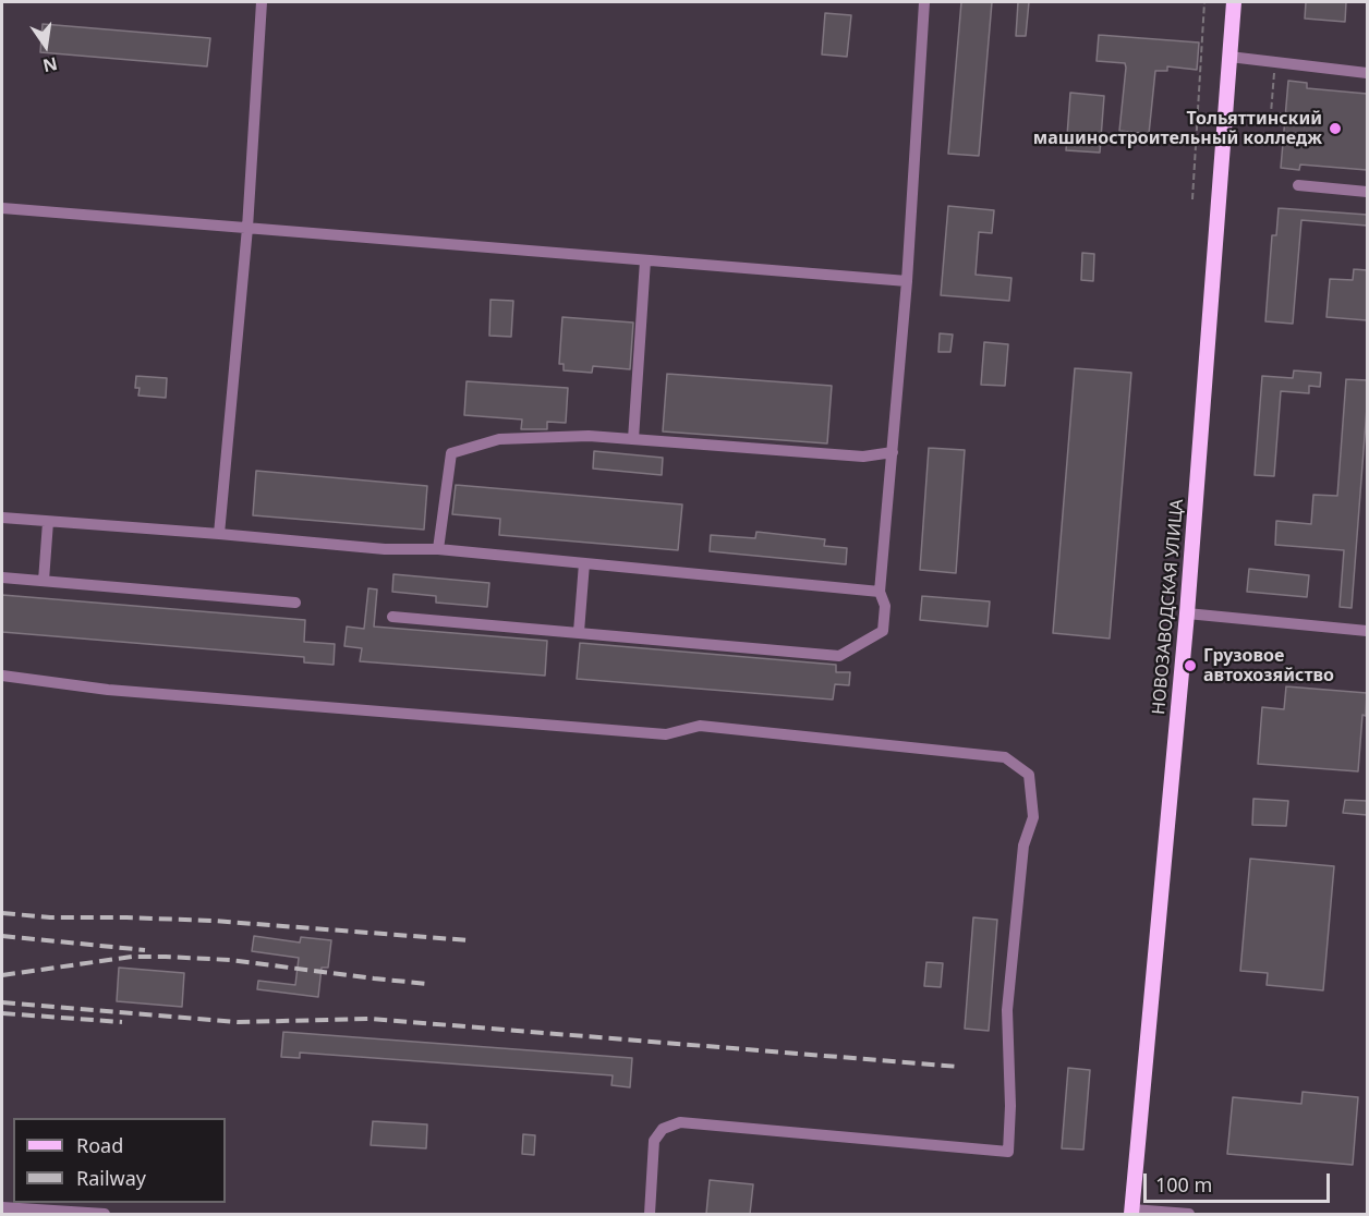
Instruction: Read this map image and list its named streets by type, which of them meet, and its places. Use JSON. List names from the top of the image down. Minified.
{"streets":{"main road":["НОВОЗАВОДСКАЯ УЛИЦА"]},"places":["Тольяттинский машиностроительный колледж","Грузовое автохозяйство"],"legend":["Road","Railway"],"scale_bar":"100 m","north":"bottom"}
